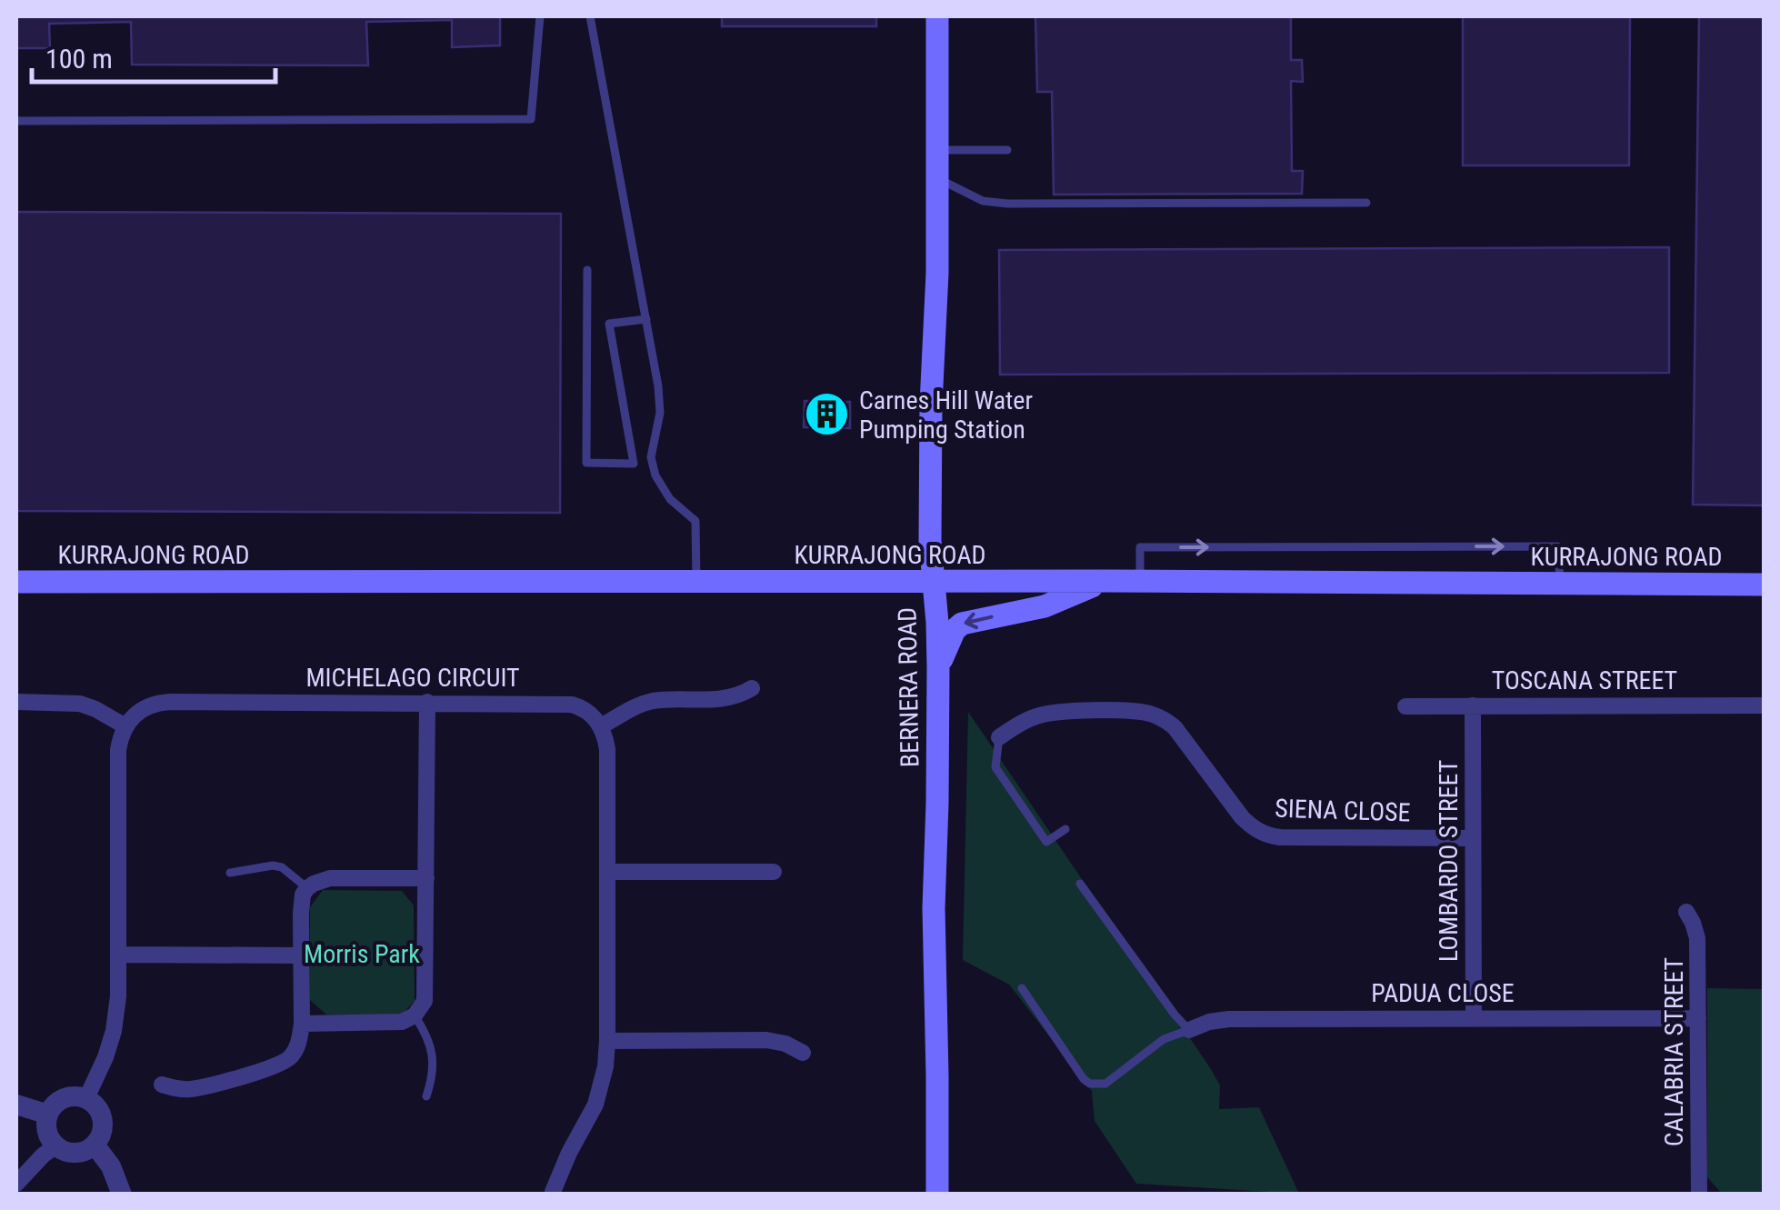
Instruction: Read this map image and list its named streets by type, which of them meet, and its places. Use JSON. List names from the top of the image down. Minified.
{"streets":{"main road":["KURRAJONG ROAD","BERNERA ROAD"],"street":["MICHELAGO CIRCUIT","TOSCANA STREET","SIENA CLOSE","LOMBARDO STREET","PADUA CLOSE","CALABRIA STREET"]},"crossings":[["KURRAJONG ROAD","BERNERA ROAD"],["TOSCANA STREET","LOMBARDO STREET"],["SIENA CLOSE","LOMBARDO STREET"],["LOMBARDO STREET","PADUA CLOSE"],["PADUA CLOSE","CALABRIA STREET"]],"parks":["Morris Park"],"places":{"building":["Carnes Hill Water Pumping Station"]},"scale_bar":"100 m"}
